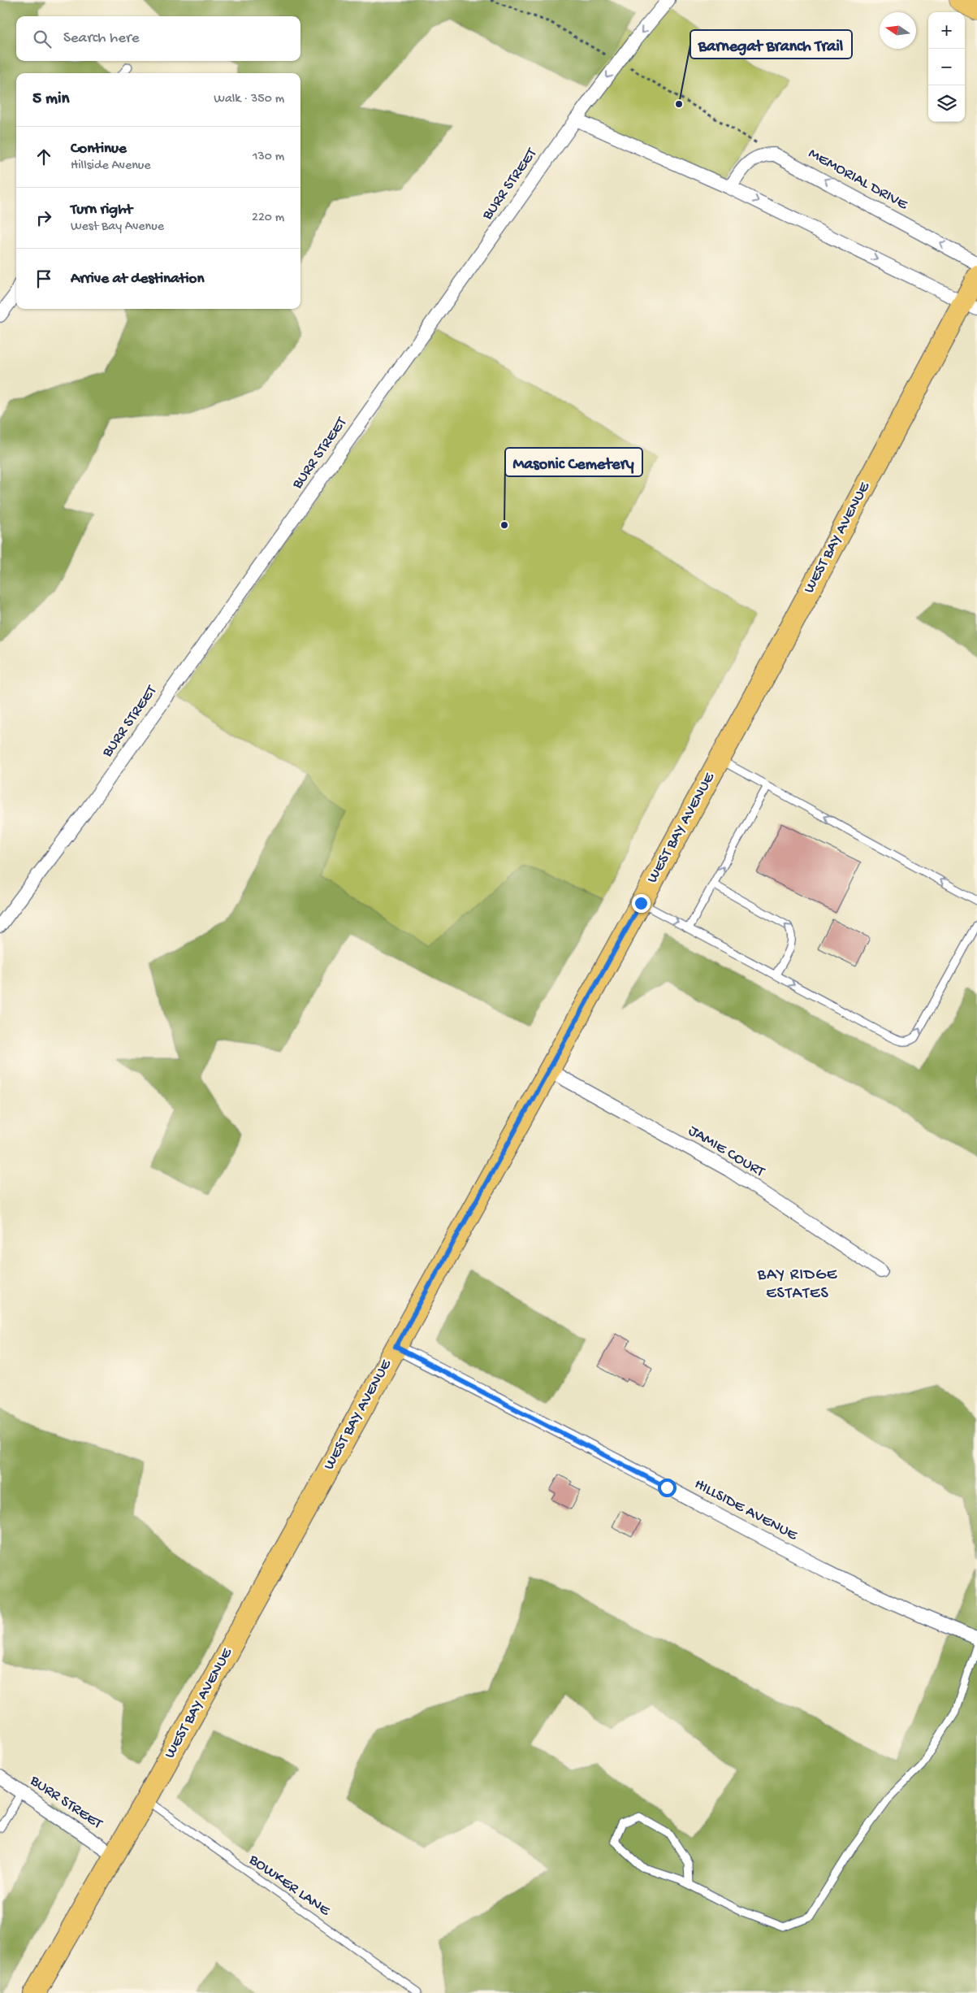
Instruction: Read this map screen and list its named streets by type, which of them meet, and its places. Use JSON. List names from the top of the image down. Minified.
{"streets":{"main road":["WEST BAY AVENUE"],"street":["MEMORIAL DRIVE","BURR STREET","JAMIE COURT","HILLSIDE AVENUE"],"lane":["BOWKER LANE"]},"crossings":[["BURR STREET","WEST BAY AVENUE"],["WEST BAY AVENUE","JAMIE COURT"],["WEST BAY AVENUE","HILLSIDE AVENUE"],["WEST BAY AVENUE","BOWKER LANE"]],"districts":["BAY RIDGE ESTATES"],"places":["Barnegat Branch Trail","Masonic Cemetery"],"north":"left","page":{"map_buttons":["+","−"],"search":"Search here","heading":["5 min","Walk · 350 m"],"list":[["Continue","Hillside Avenue","130 m"],["Turn right","West Bay Avenue","220 m"],"Arrive at destination"]}}
